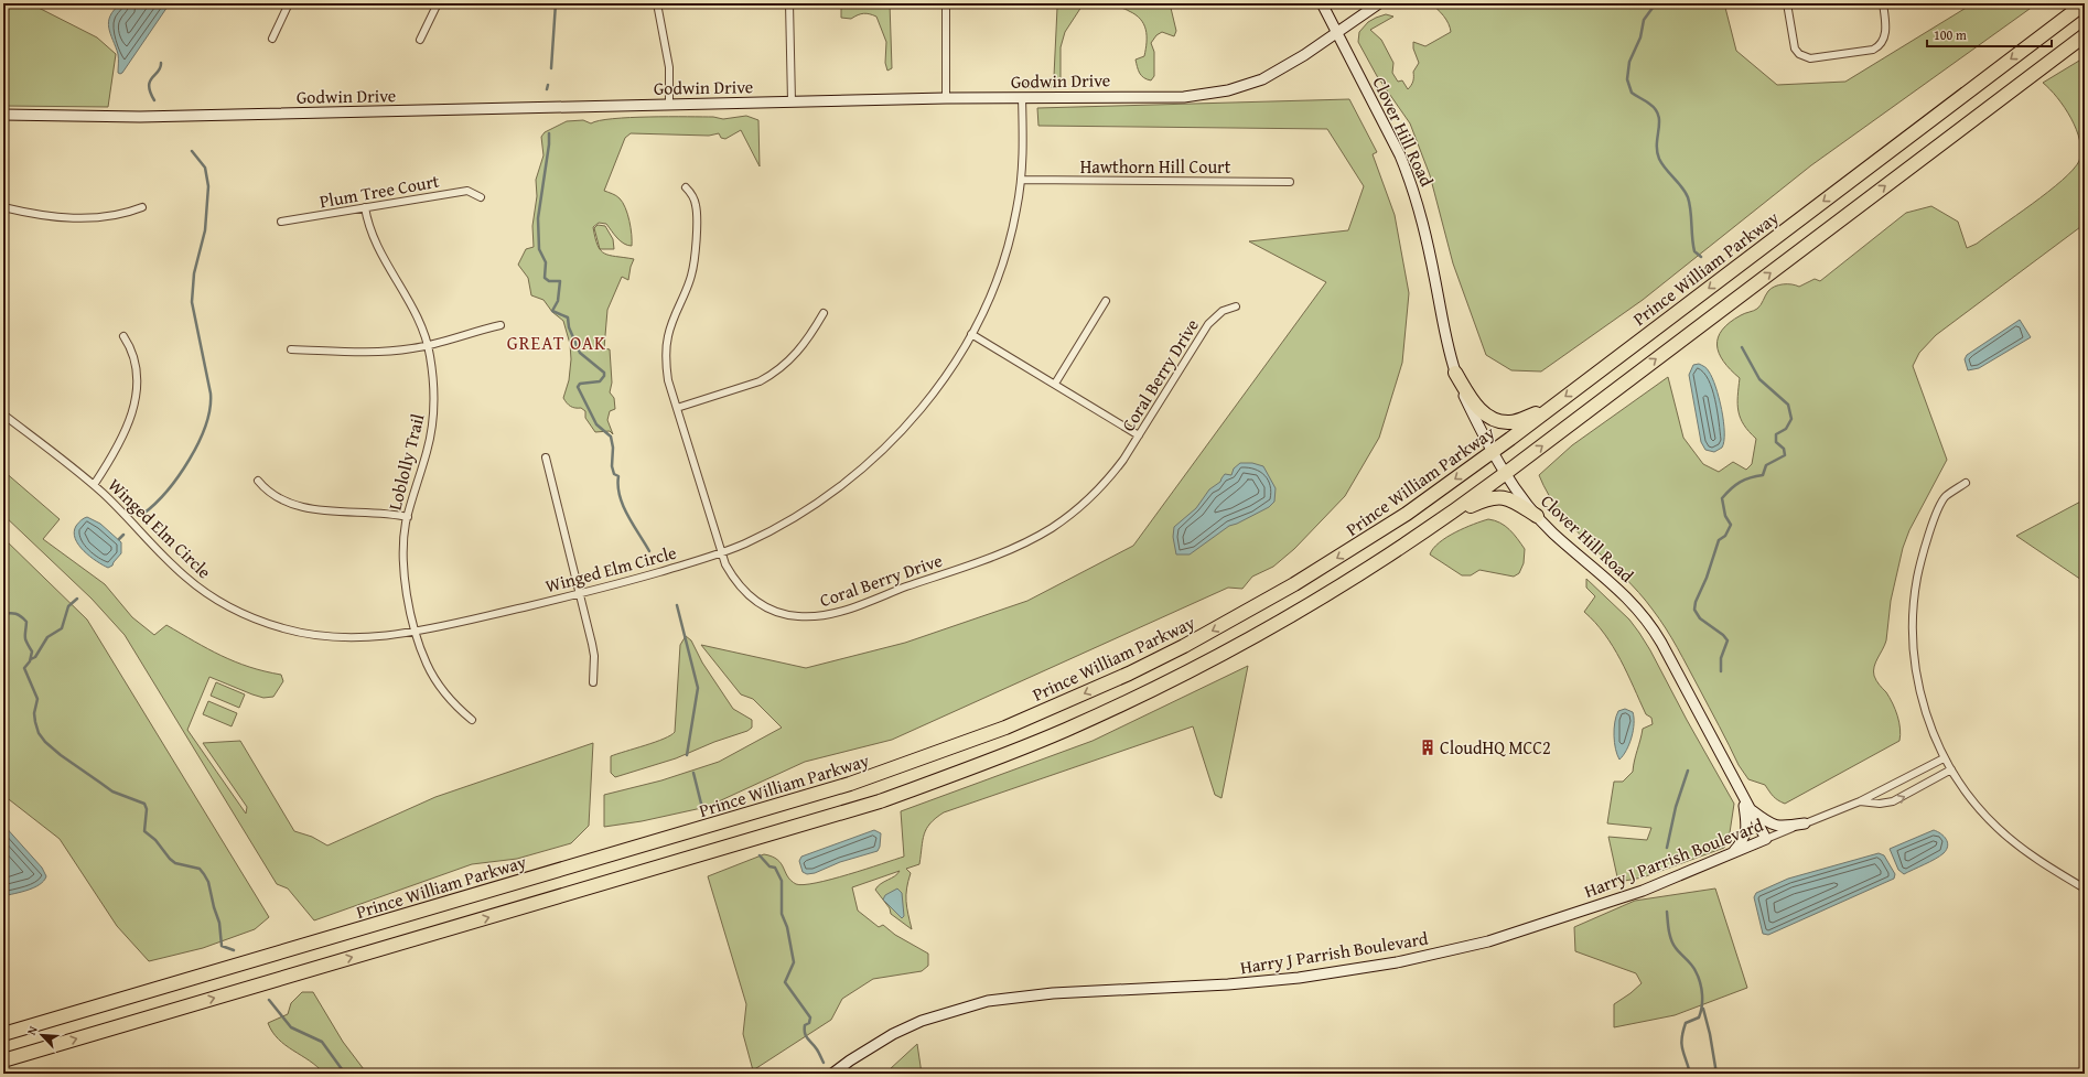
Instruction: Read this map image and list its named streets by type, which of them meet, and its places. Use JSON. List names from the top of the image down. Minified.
{"streets":{"highway":["Prince William Parkway"],"street":["Godwin Drive","Clover Hill Road","Hawthorn Hill Court","Plum Tree Court","Coral Berry Drive","Loblolly Trail","Winged Elm Circle","Harry J Parrish Boulevard"]},"crossings":[["Godwin Drive","Clover Hill Road"],["Godwin Drive","Winged Elm Circle"],["Clover Hill Road","Prince William Parkway"],["Clover Hill Road","Harry J Parrish Boulevard"],["Hawthorn Hill Court","Winged Elm Circle"],["Plum Tree Court","Loblolly Trail"],["Coral Berry Drive","Winged Elm Circle"],["Loblolly Trail","Winged Elm Circle"]],"districts":["GREAT OAK"],"places":{"building":["CloudHQ MCC2"]},"scale_bar":"100 m","north":"top left"}
